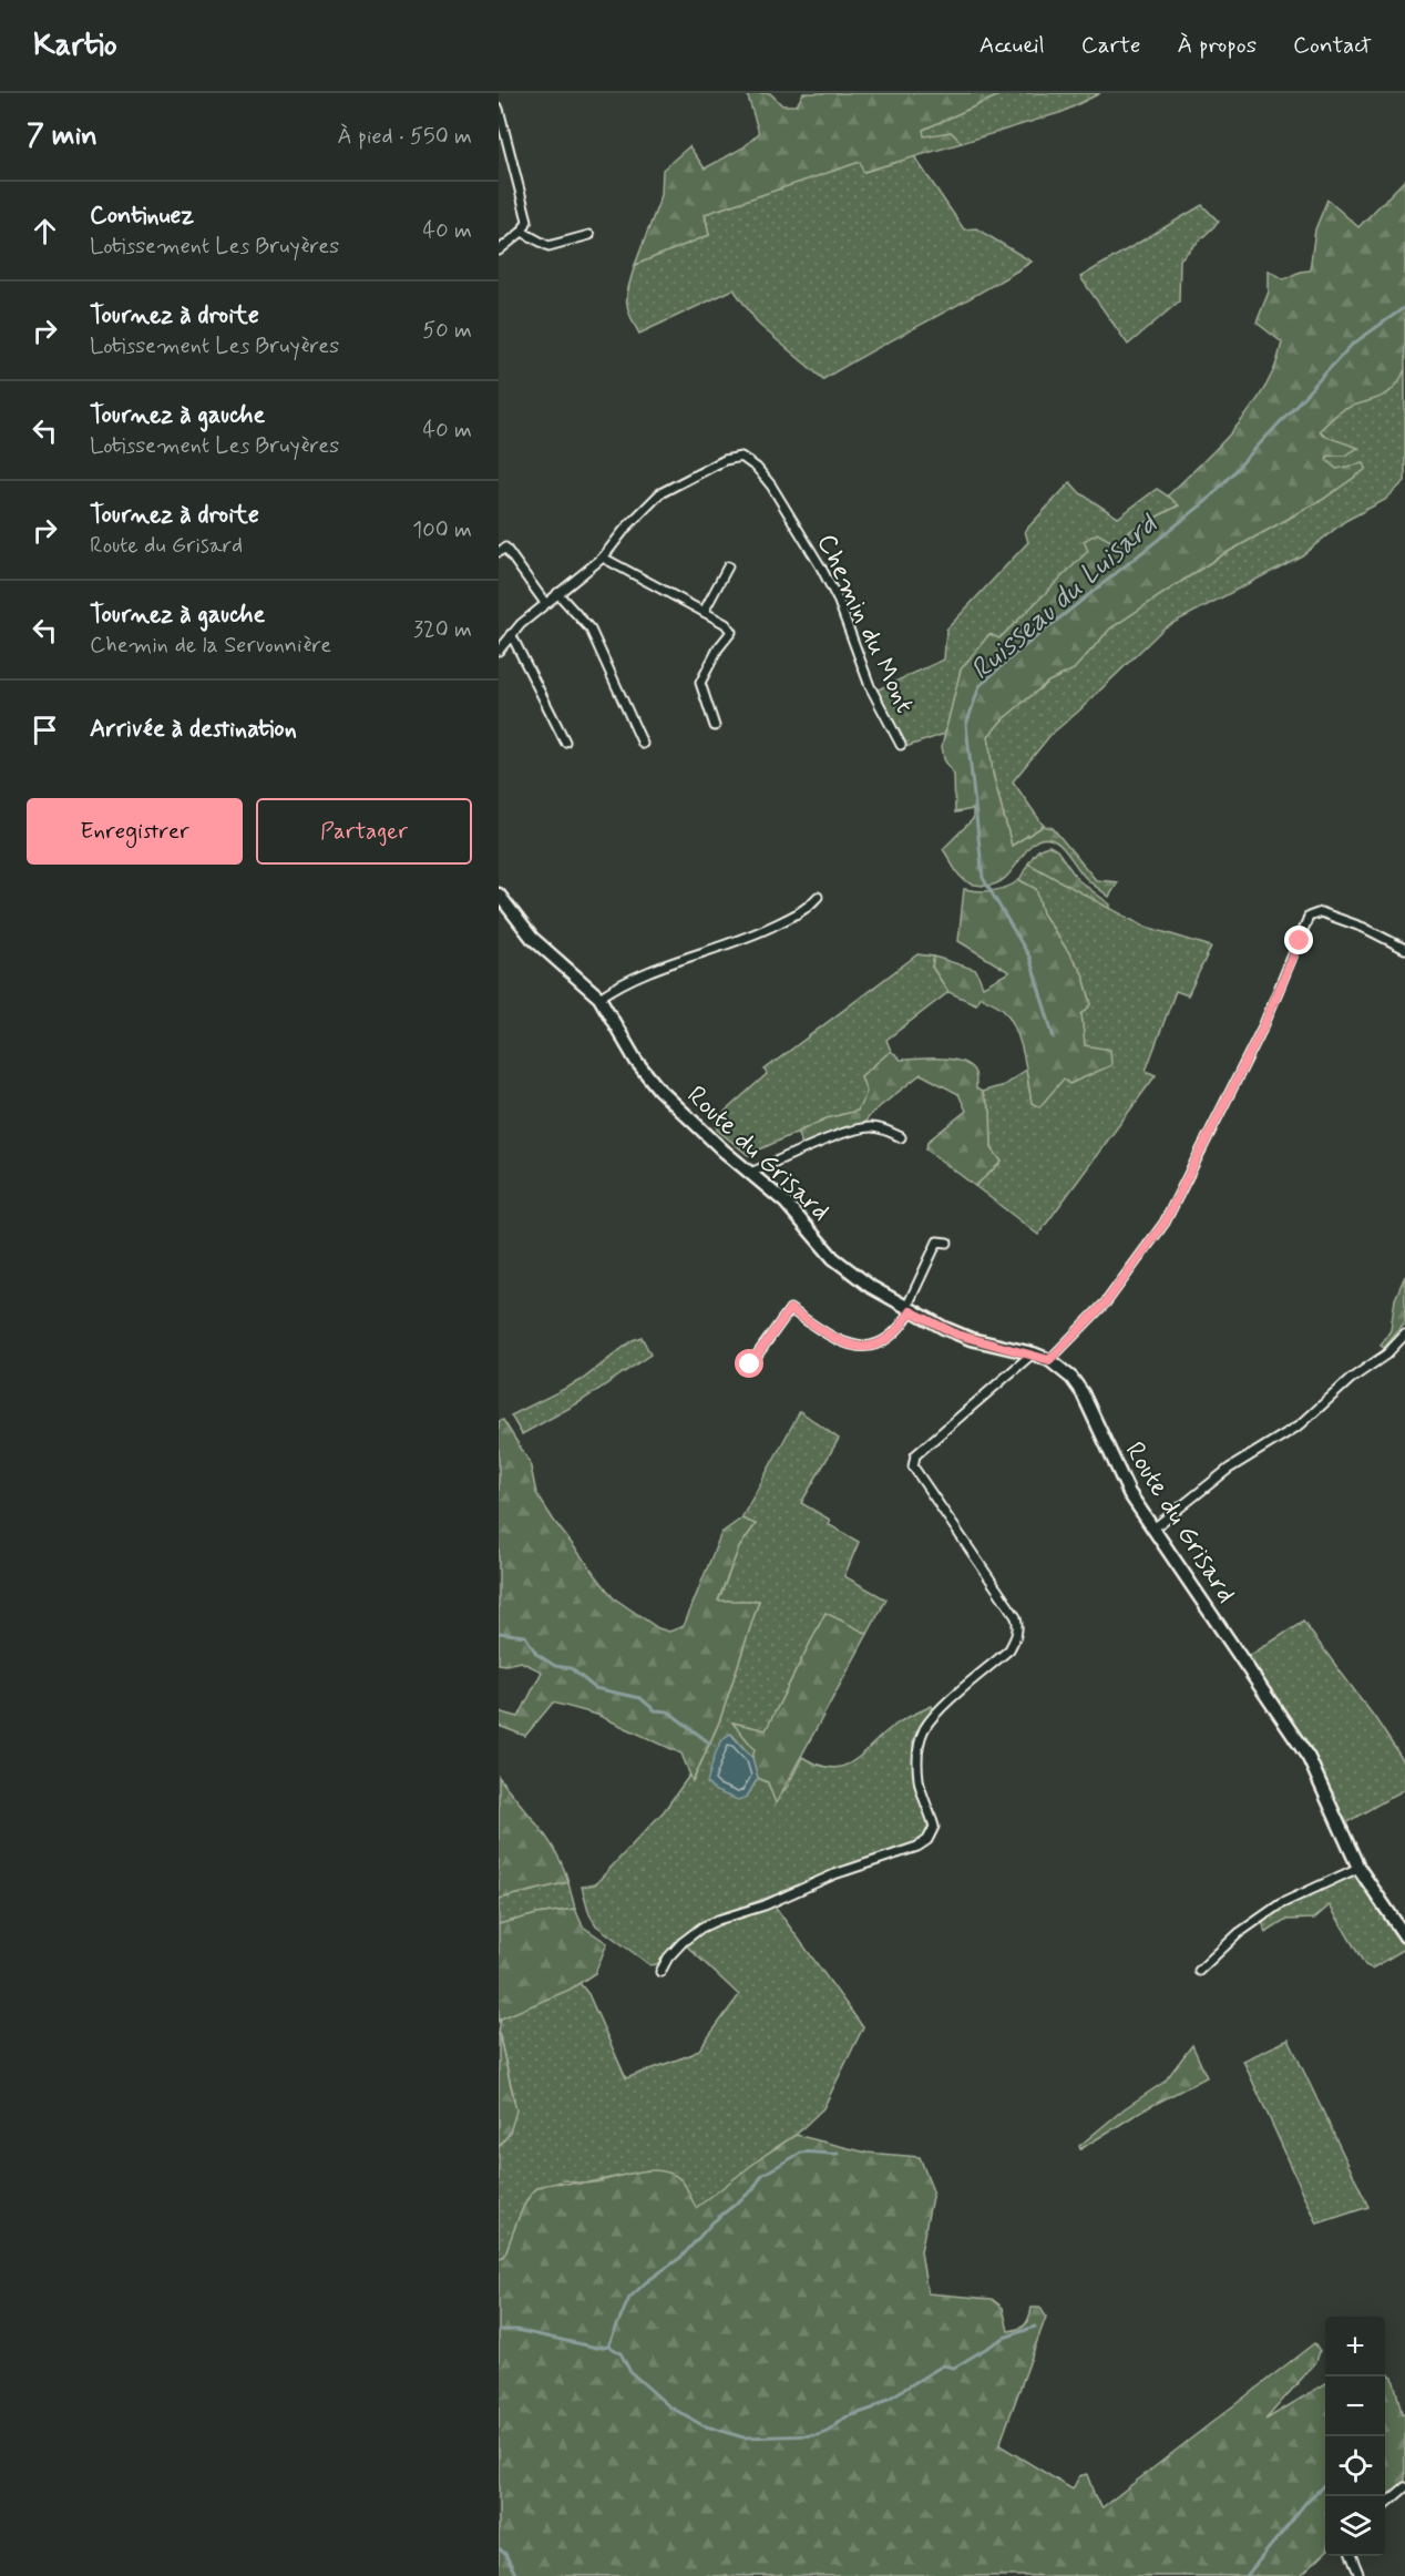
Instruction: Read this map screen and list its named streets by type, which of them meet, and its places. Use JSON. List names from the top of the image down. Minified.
{"streets":{"street":["Chemin du Mont","Route du Grisard"]},"water":["Ruisseau du Luisard"],"page":{"header":"Kartio","nav":["Accueil","Carte","À propos","Contact"],"heading":["7 min","À pied · 550 m"],"list":[["Continuez","Lotissement Les Bruyères","40 m"],["Tournez à droite","Lotissement Les Bruyères","50 m"],["Tournez à gauche","Lotissement Les Bruyères","40 m"],["Tournez à droite","Route du Grisard","100 m"],["Tournez à gauche","Chemin de la Servonnière","320 m"],"Arrivée à destination"],"buttons":["Enregistrer","Partager"],"map_buttons":["+","−"]}}
